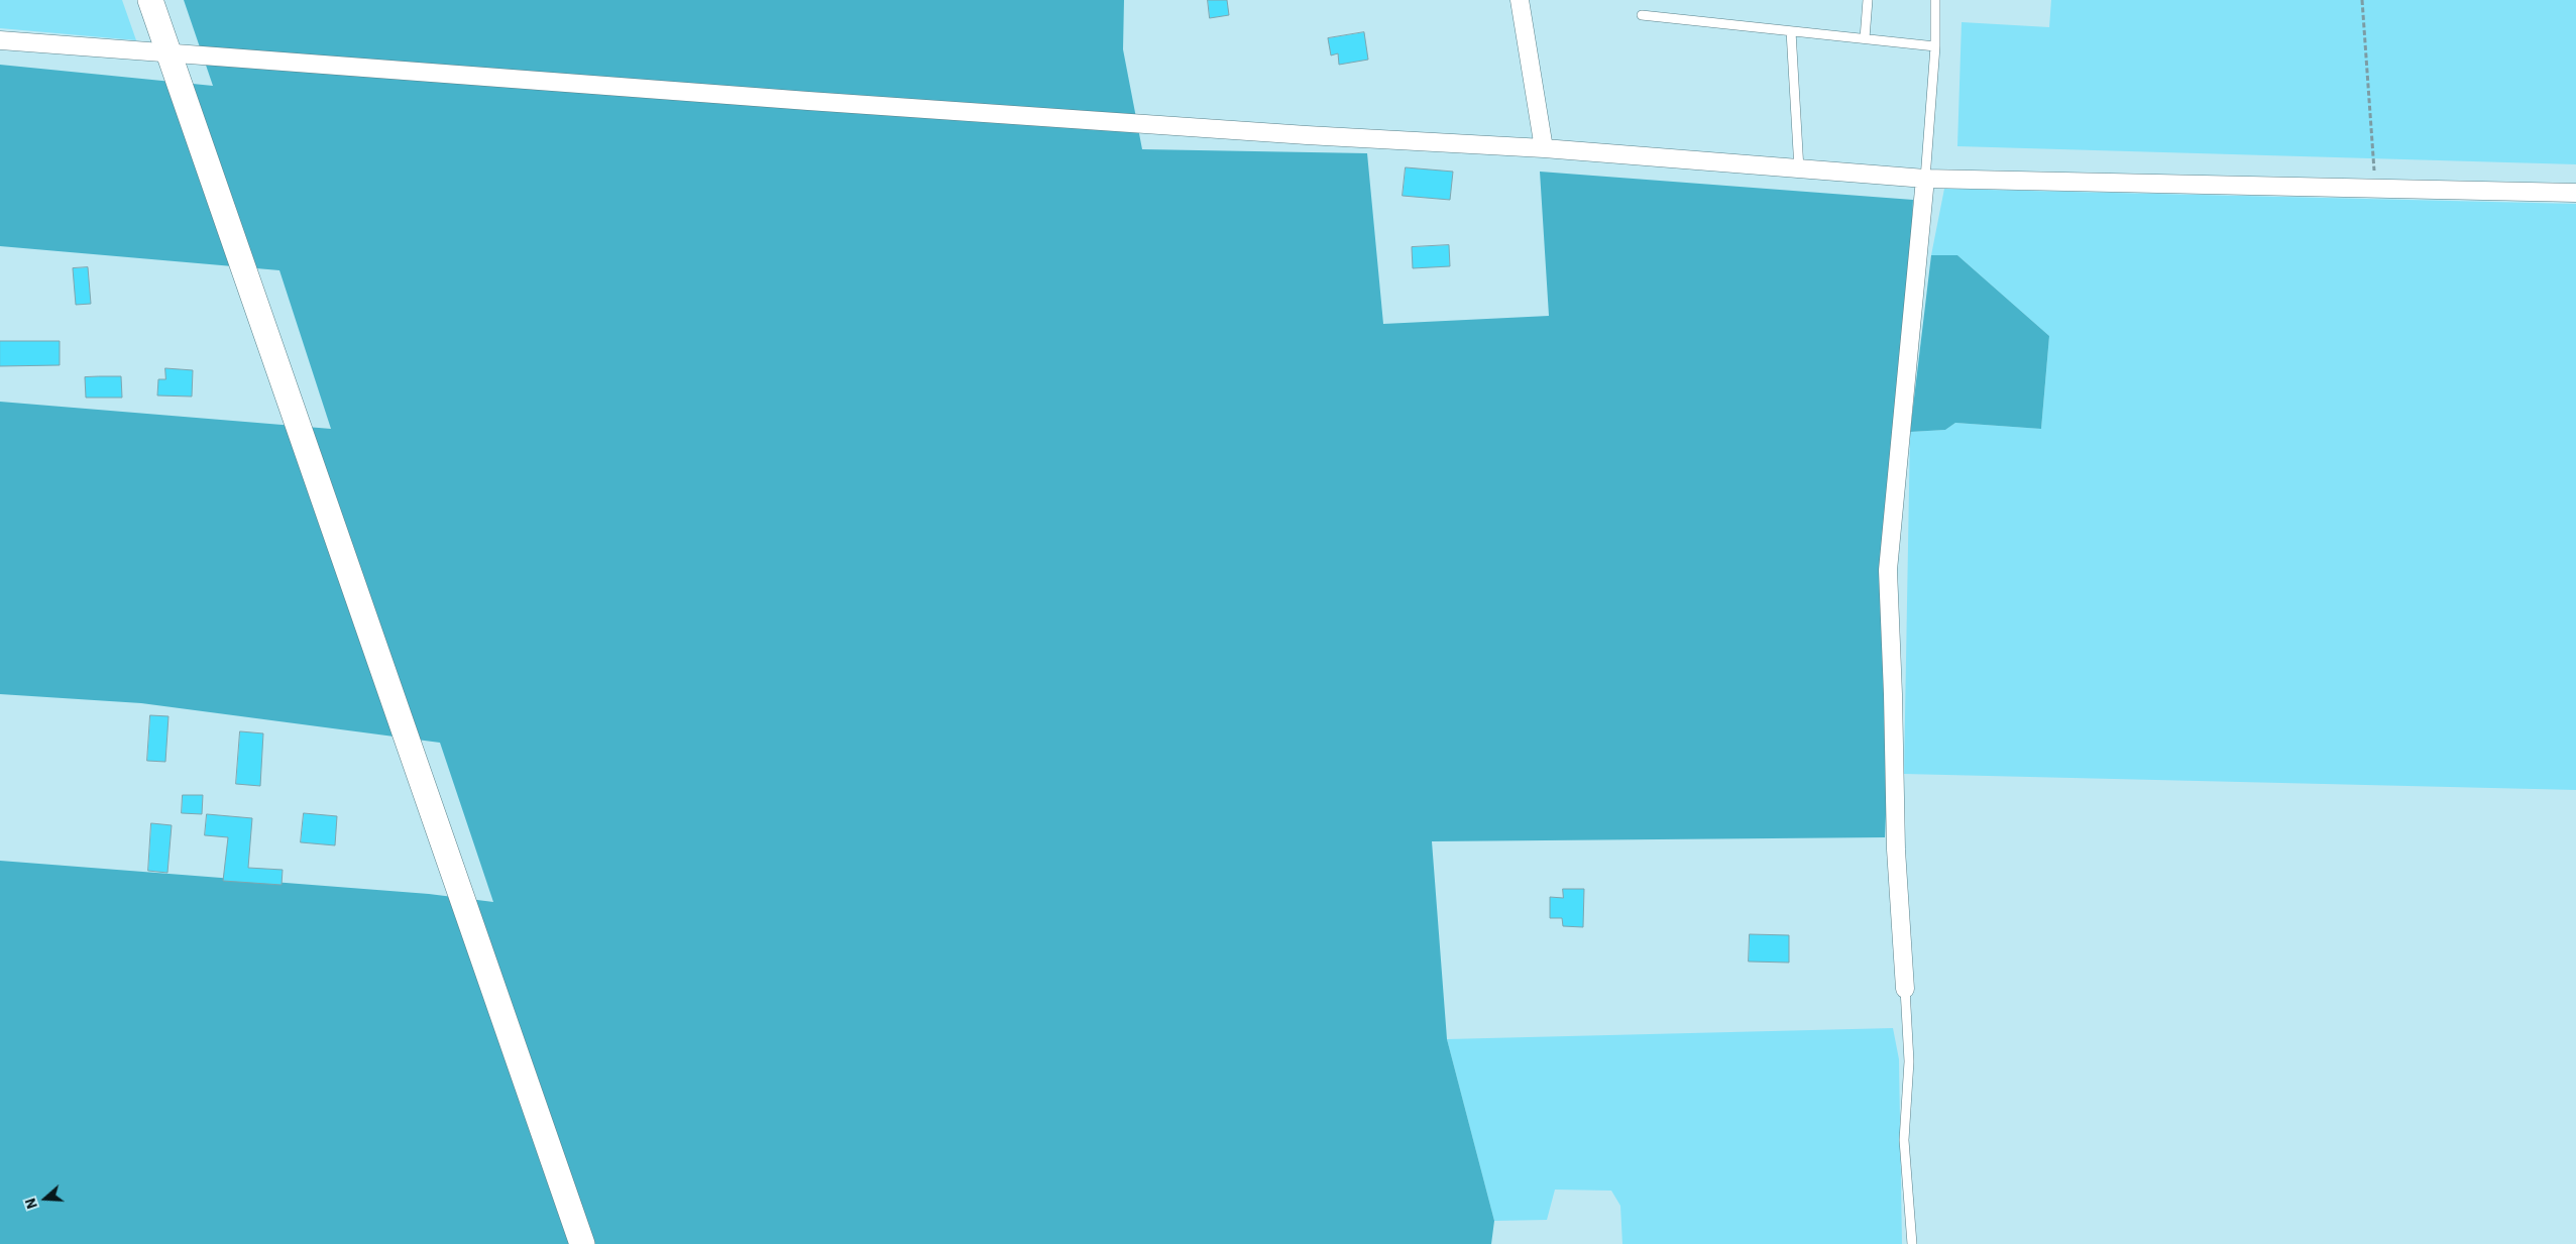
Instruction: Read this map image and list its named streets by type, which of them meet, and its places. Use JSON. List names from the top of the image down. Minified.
{"north":"left"}
